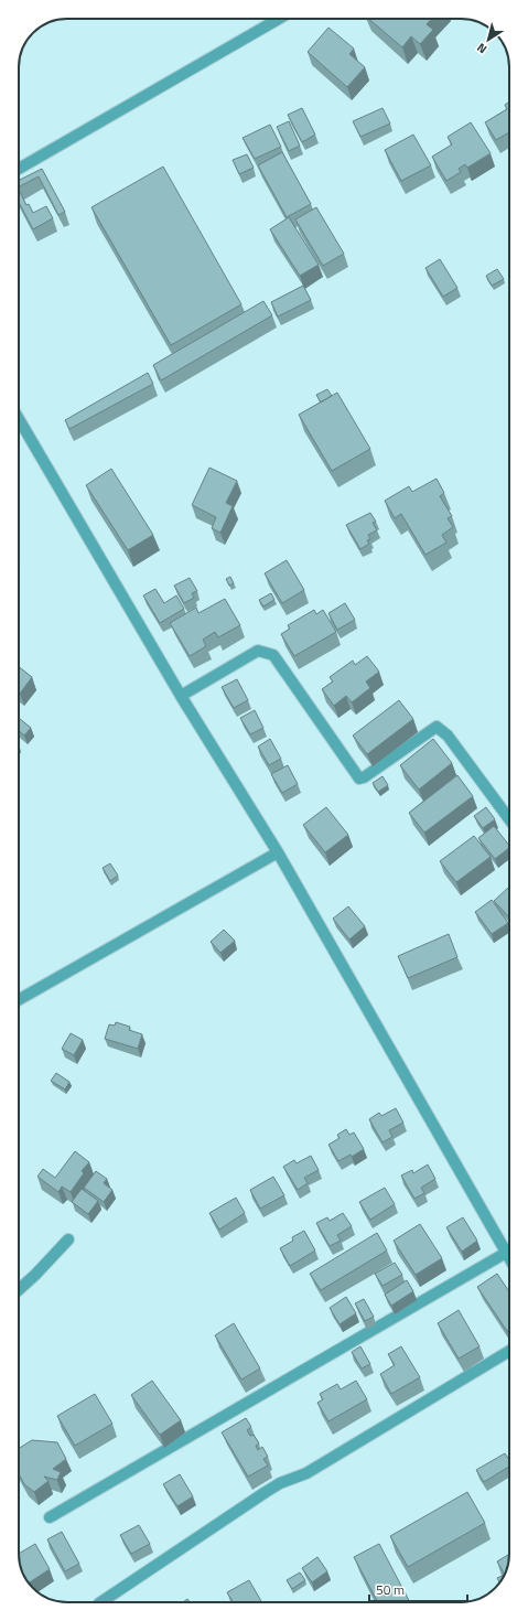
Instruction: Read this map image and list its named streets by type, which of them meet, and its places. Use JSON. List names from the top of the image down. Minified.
{"scale_bar":"50 m","north":"bottom left"}
